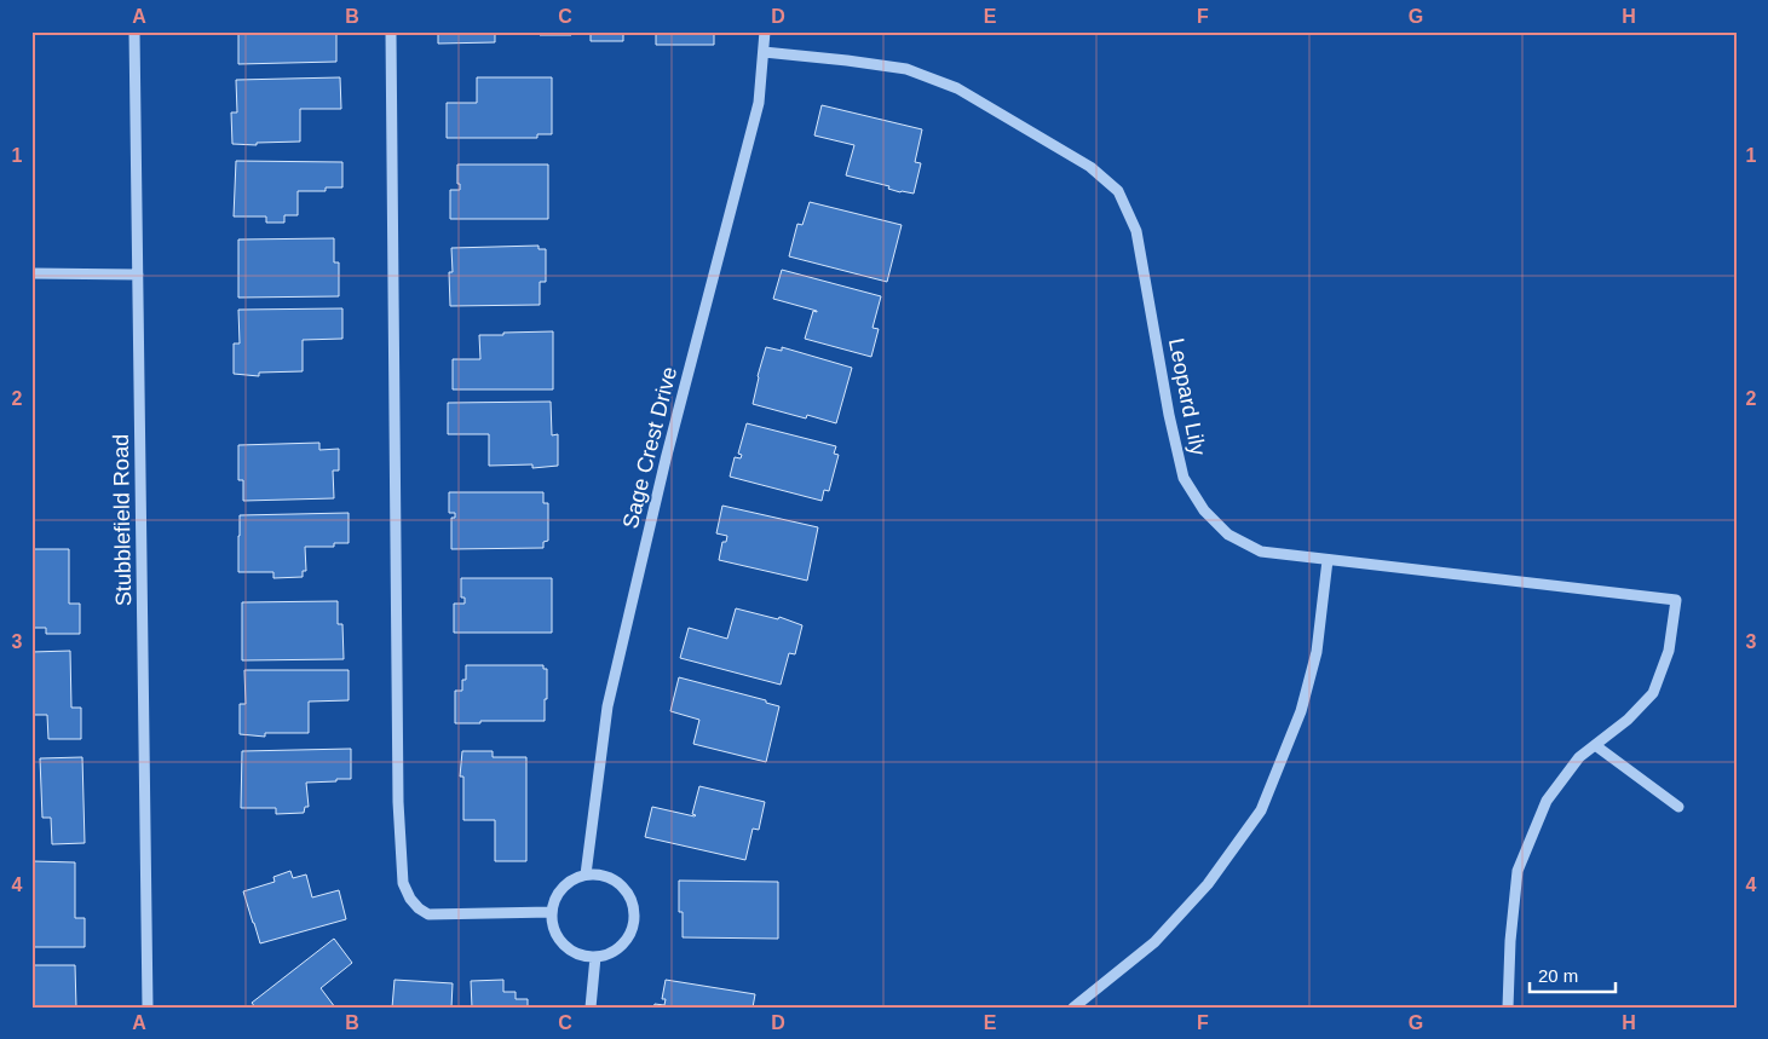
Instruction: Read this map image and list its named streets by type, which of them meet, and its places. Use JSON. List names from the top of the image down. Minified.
{"streets":{"street":["Leopard Lily","Sage Crest Drive","Stubblefield Road"]},"crossings":[["Leopard Lily","Sage Crest Drive"]],"scale_bar":"20 m","grid":{"columns":["A","B","C","D","E","F","G","H"],"rows":["1","2","3","4"]}}
